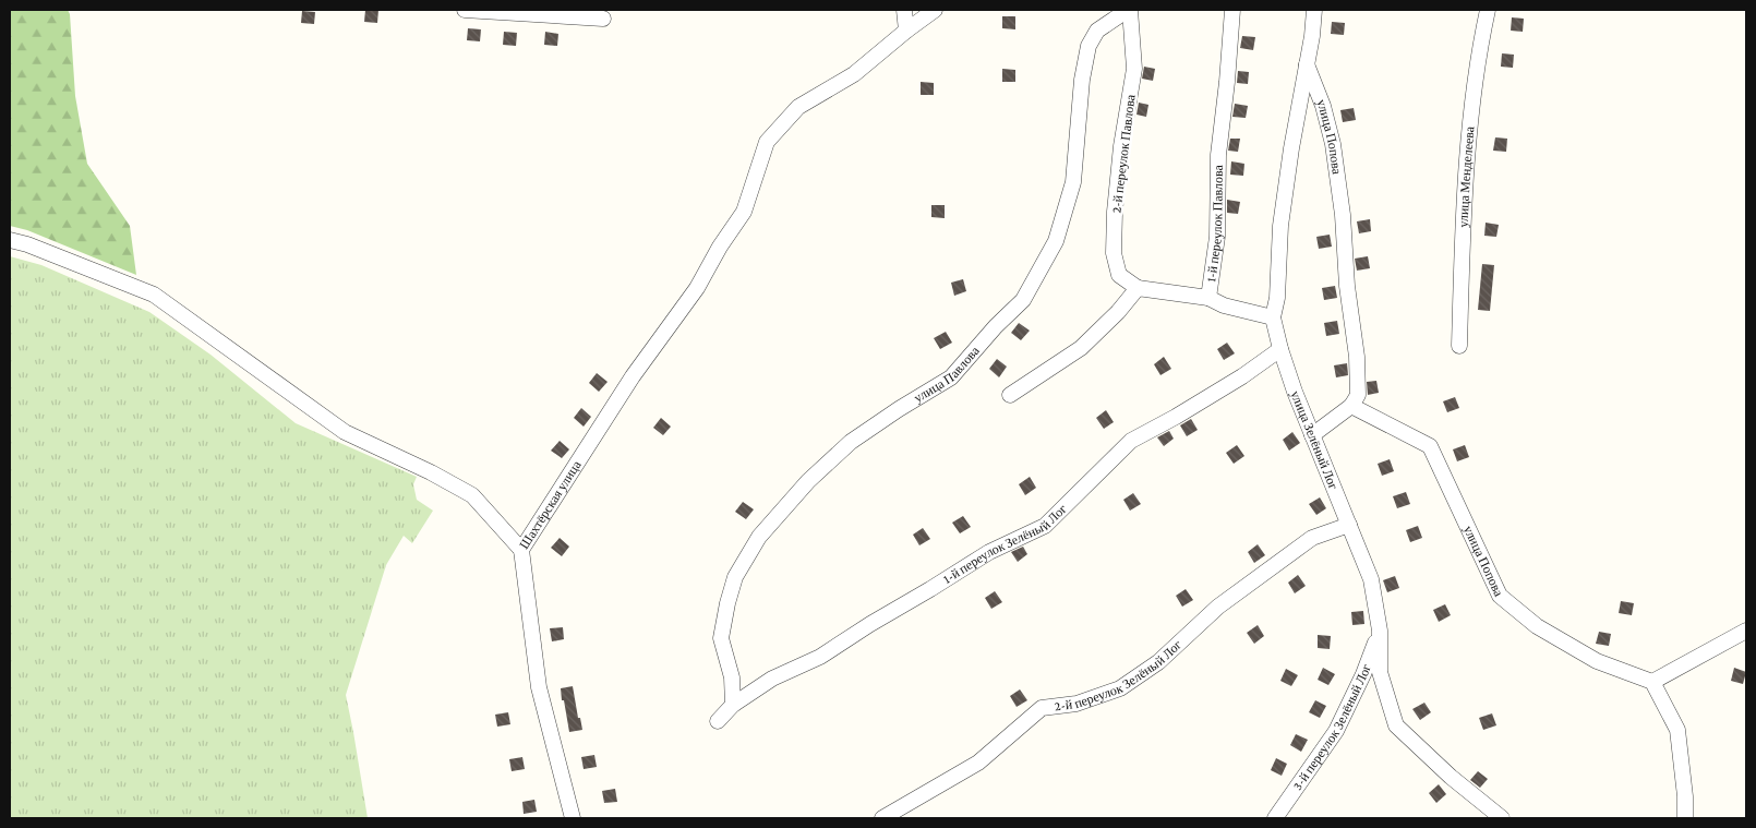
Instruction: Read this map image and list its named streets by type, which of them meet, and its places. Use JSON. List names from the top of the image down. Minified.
{"streets":{"street":["улица Попова","2-й переулок Павлова","улица Менделеева","1-й переулок Павлова","улица Павлова","улица Зелёный Лог","Шахтёрская улица","1-й переулок Зелёный Лог","2-й переулок Зелёный Лог","3-й переулок Зелёный Лог"]},"crossings":[["улица Попова","улица Зелёный Лог"],["2-й переулок Павлова","1-й переулок Павлова"],["2-й переулок Павлова","улица Павлова"],["улица Павлова","1-й переулок Зелёный Лог"],["улица Зелёный Лог","1-й переулок Зелёный Лог"],["улица Зелёный Лог","2-й переулок Зелёный Лог"],["улица Зелёный Лог","3-й переулок Зелёный Лог"]]}
